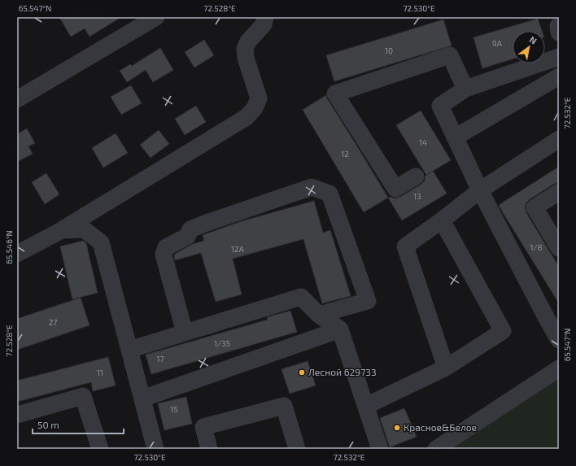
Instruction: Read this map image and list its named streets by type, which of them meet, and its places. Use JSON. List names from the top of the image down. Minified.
{"places":["Лесной 629733","Красное&Белое"],"house_numbers":["9А","10","14","12","13","1/8","12А","27","1/35","17","11","15"],"scale_bar":"50 m","north":"top right","coordinates":["65.547°N","72.528°E","72.530°E","72.532°E","65.546°N"]}
